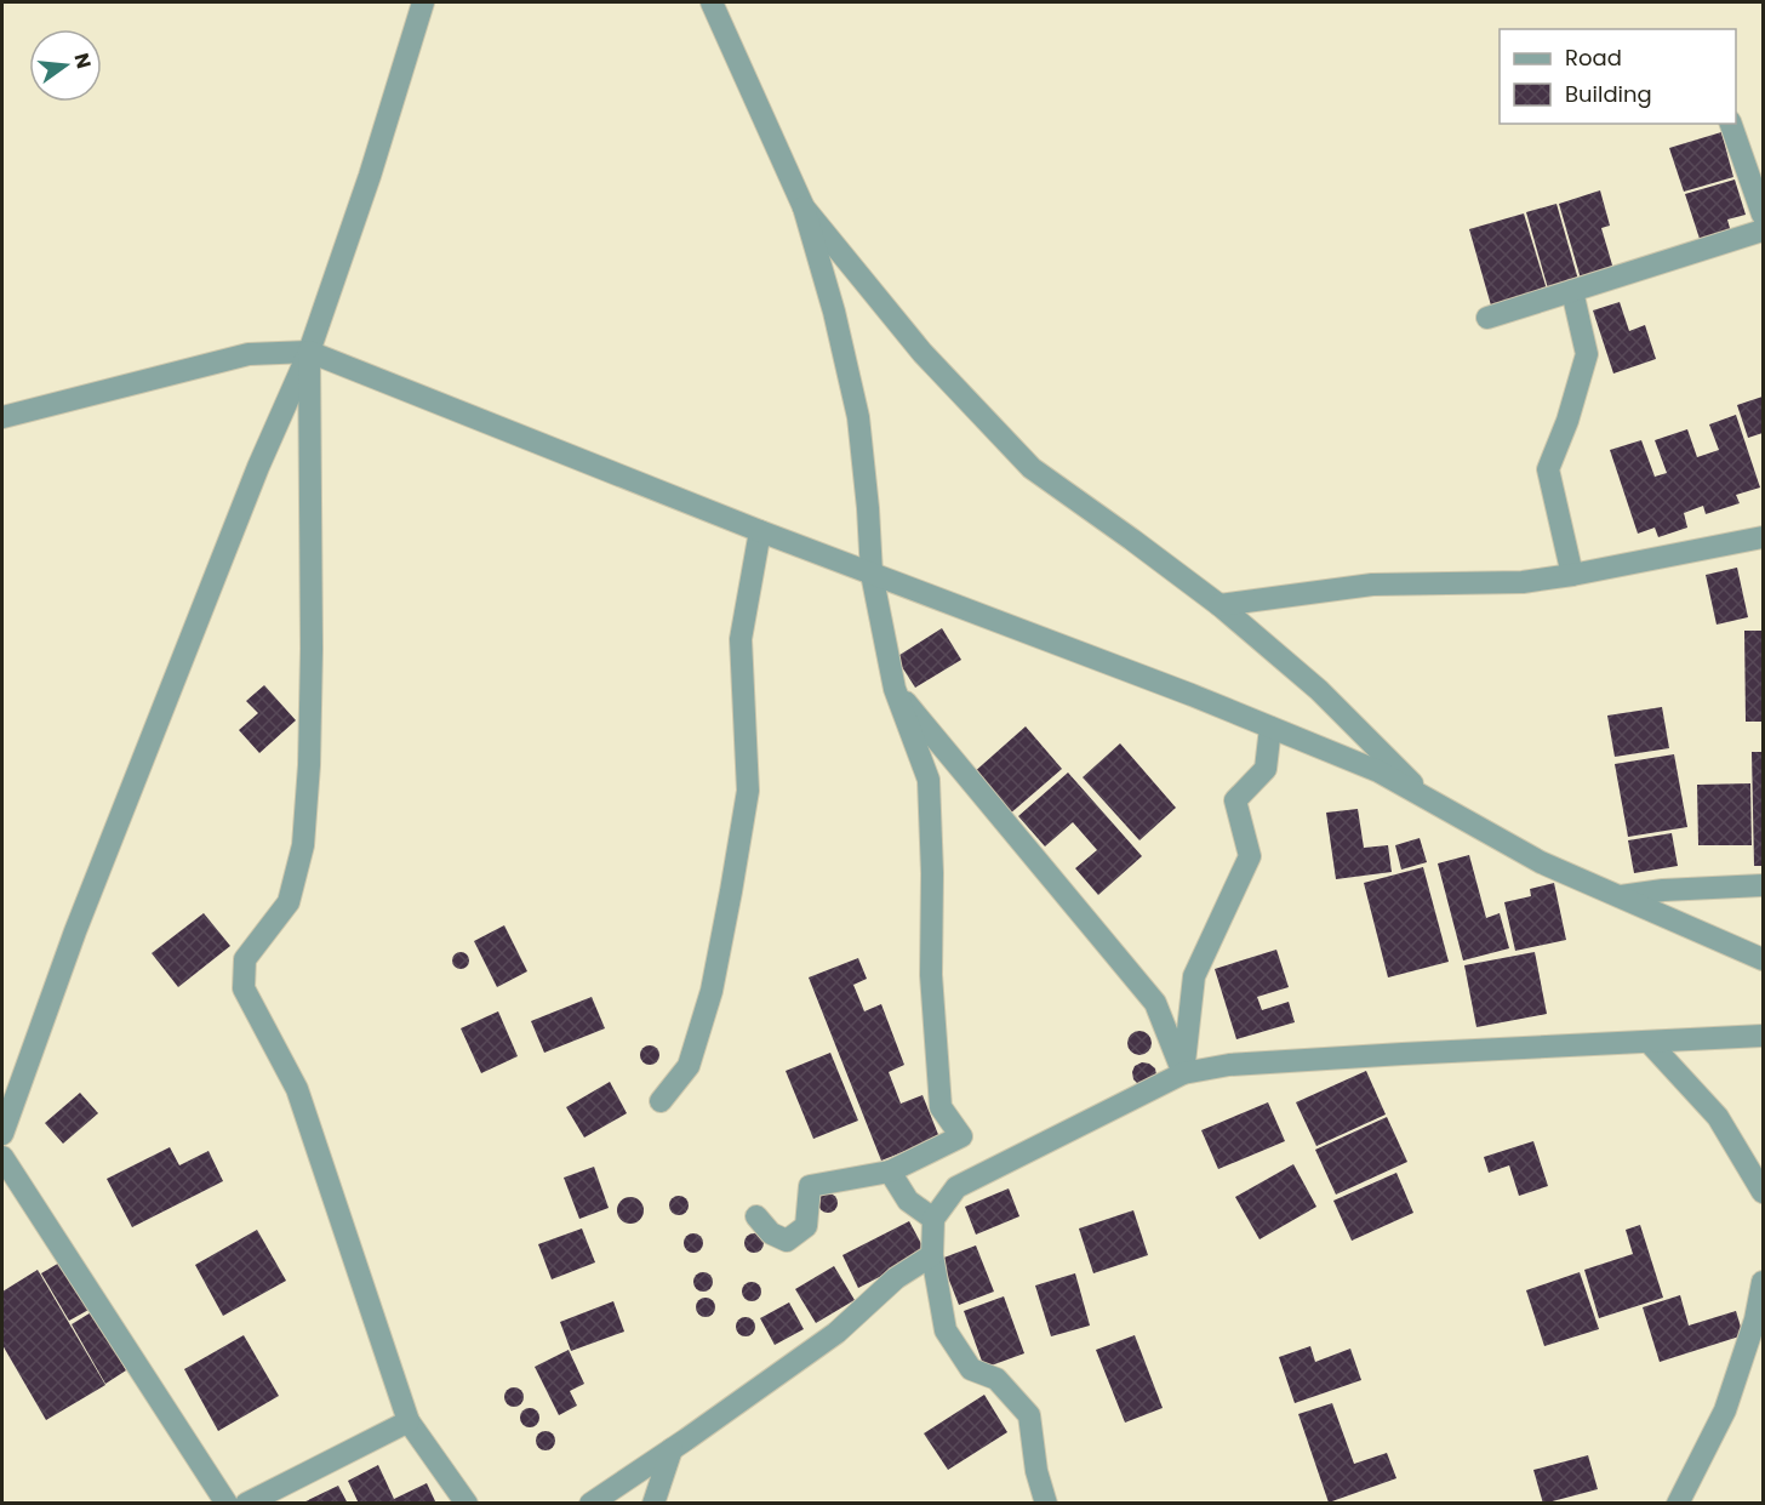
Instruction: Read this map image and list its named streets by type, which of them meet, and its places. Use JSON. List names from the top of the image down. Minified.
{"legend":["Road","Building"],"north":"right"}
